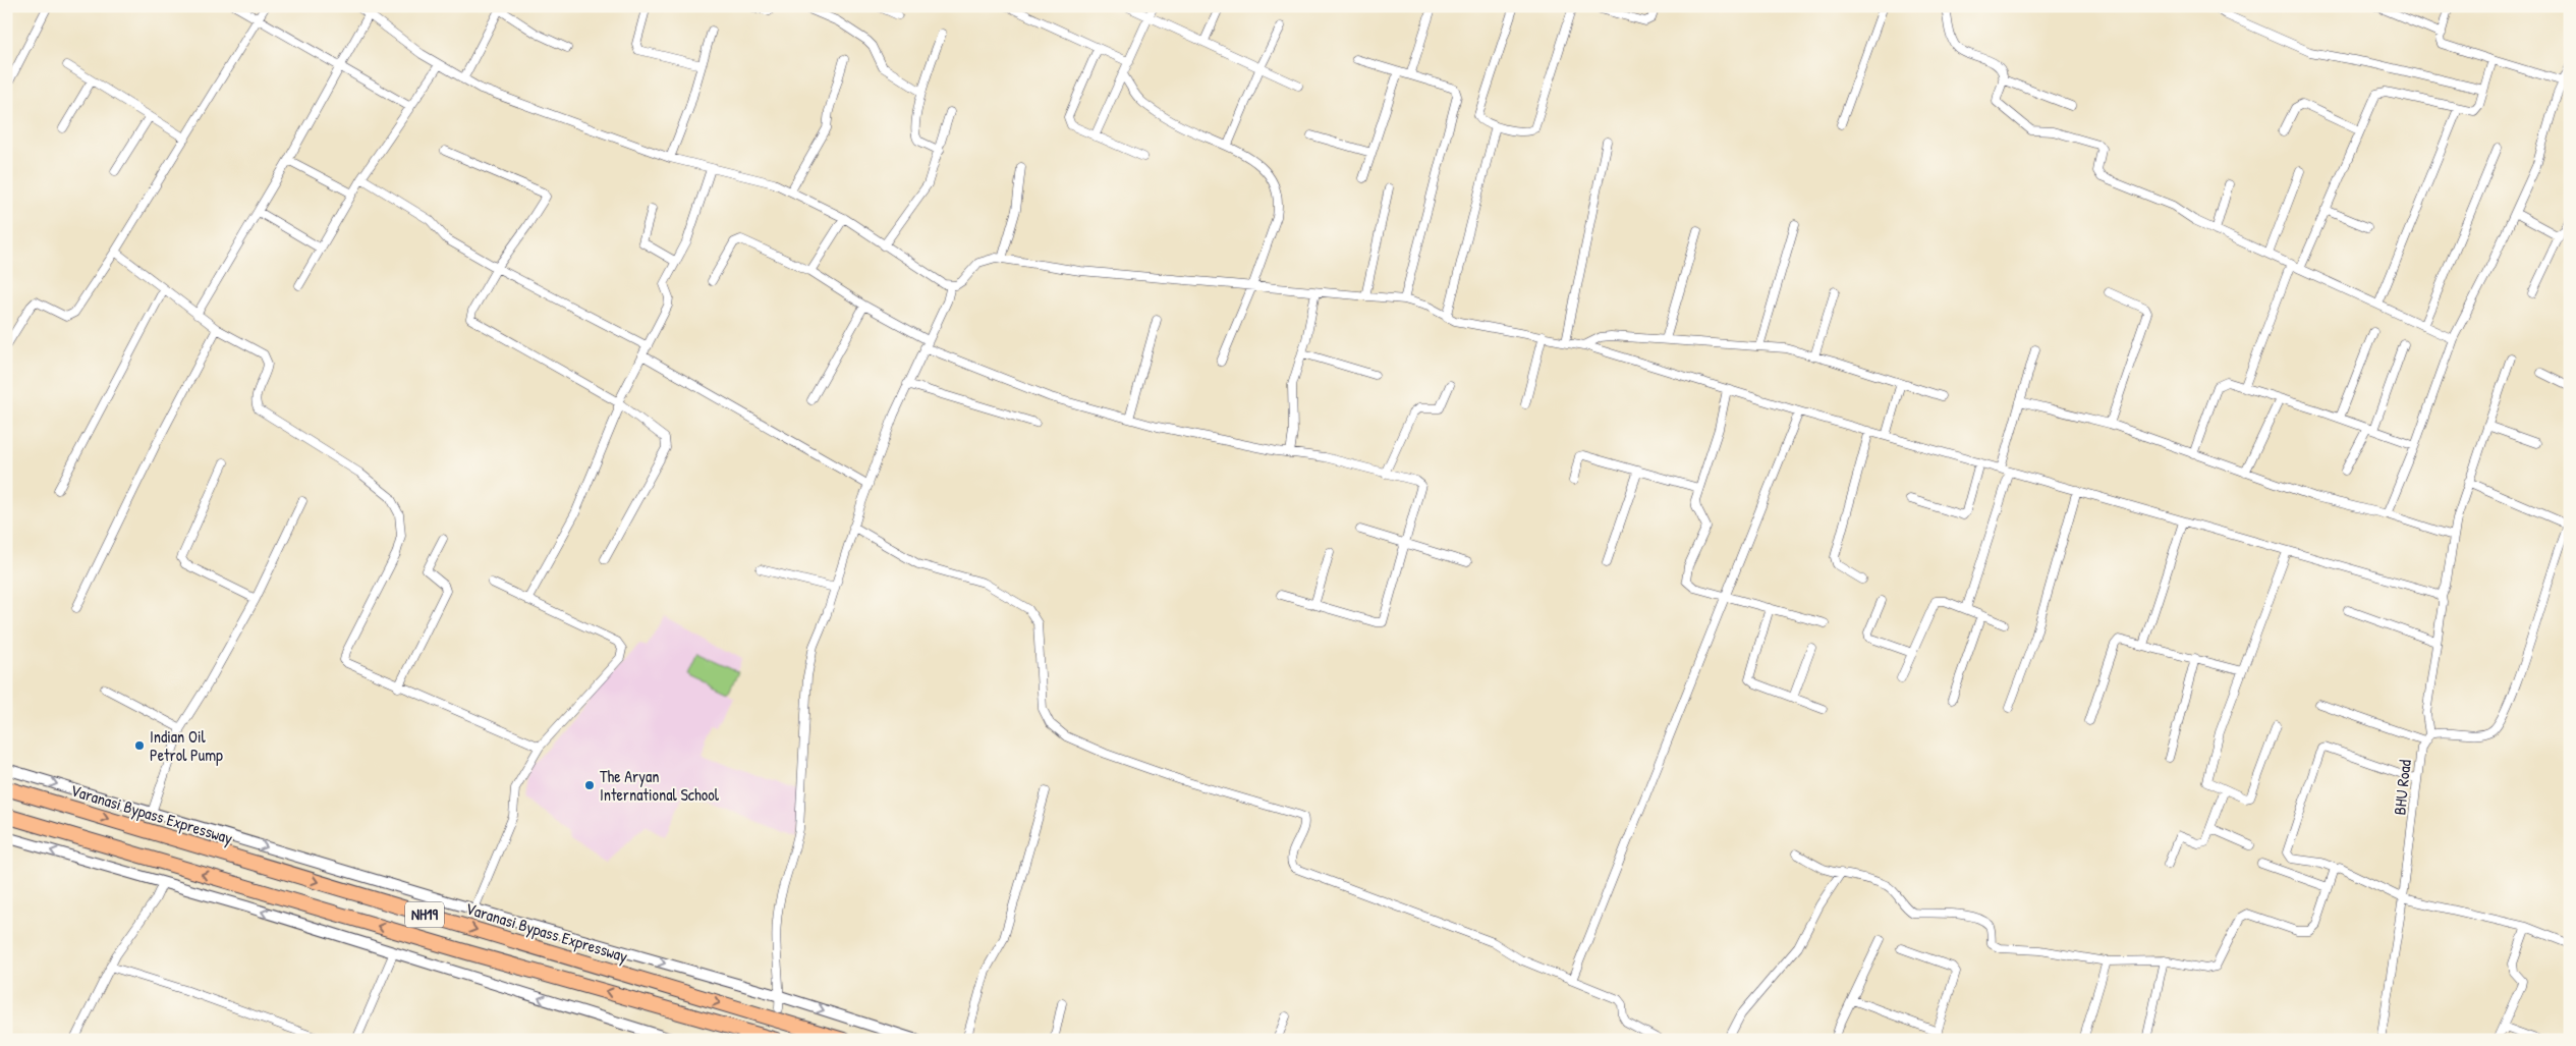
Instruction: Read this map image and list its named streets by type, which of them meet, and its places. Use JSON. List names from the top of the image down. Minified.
{"streets":{"highway":["Varanasi Bypass Expressway","NH19"],"street":["BHU Road"]},"places":["Indian Oil Petrol Pump","The Aryan International School"]}
